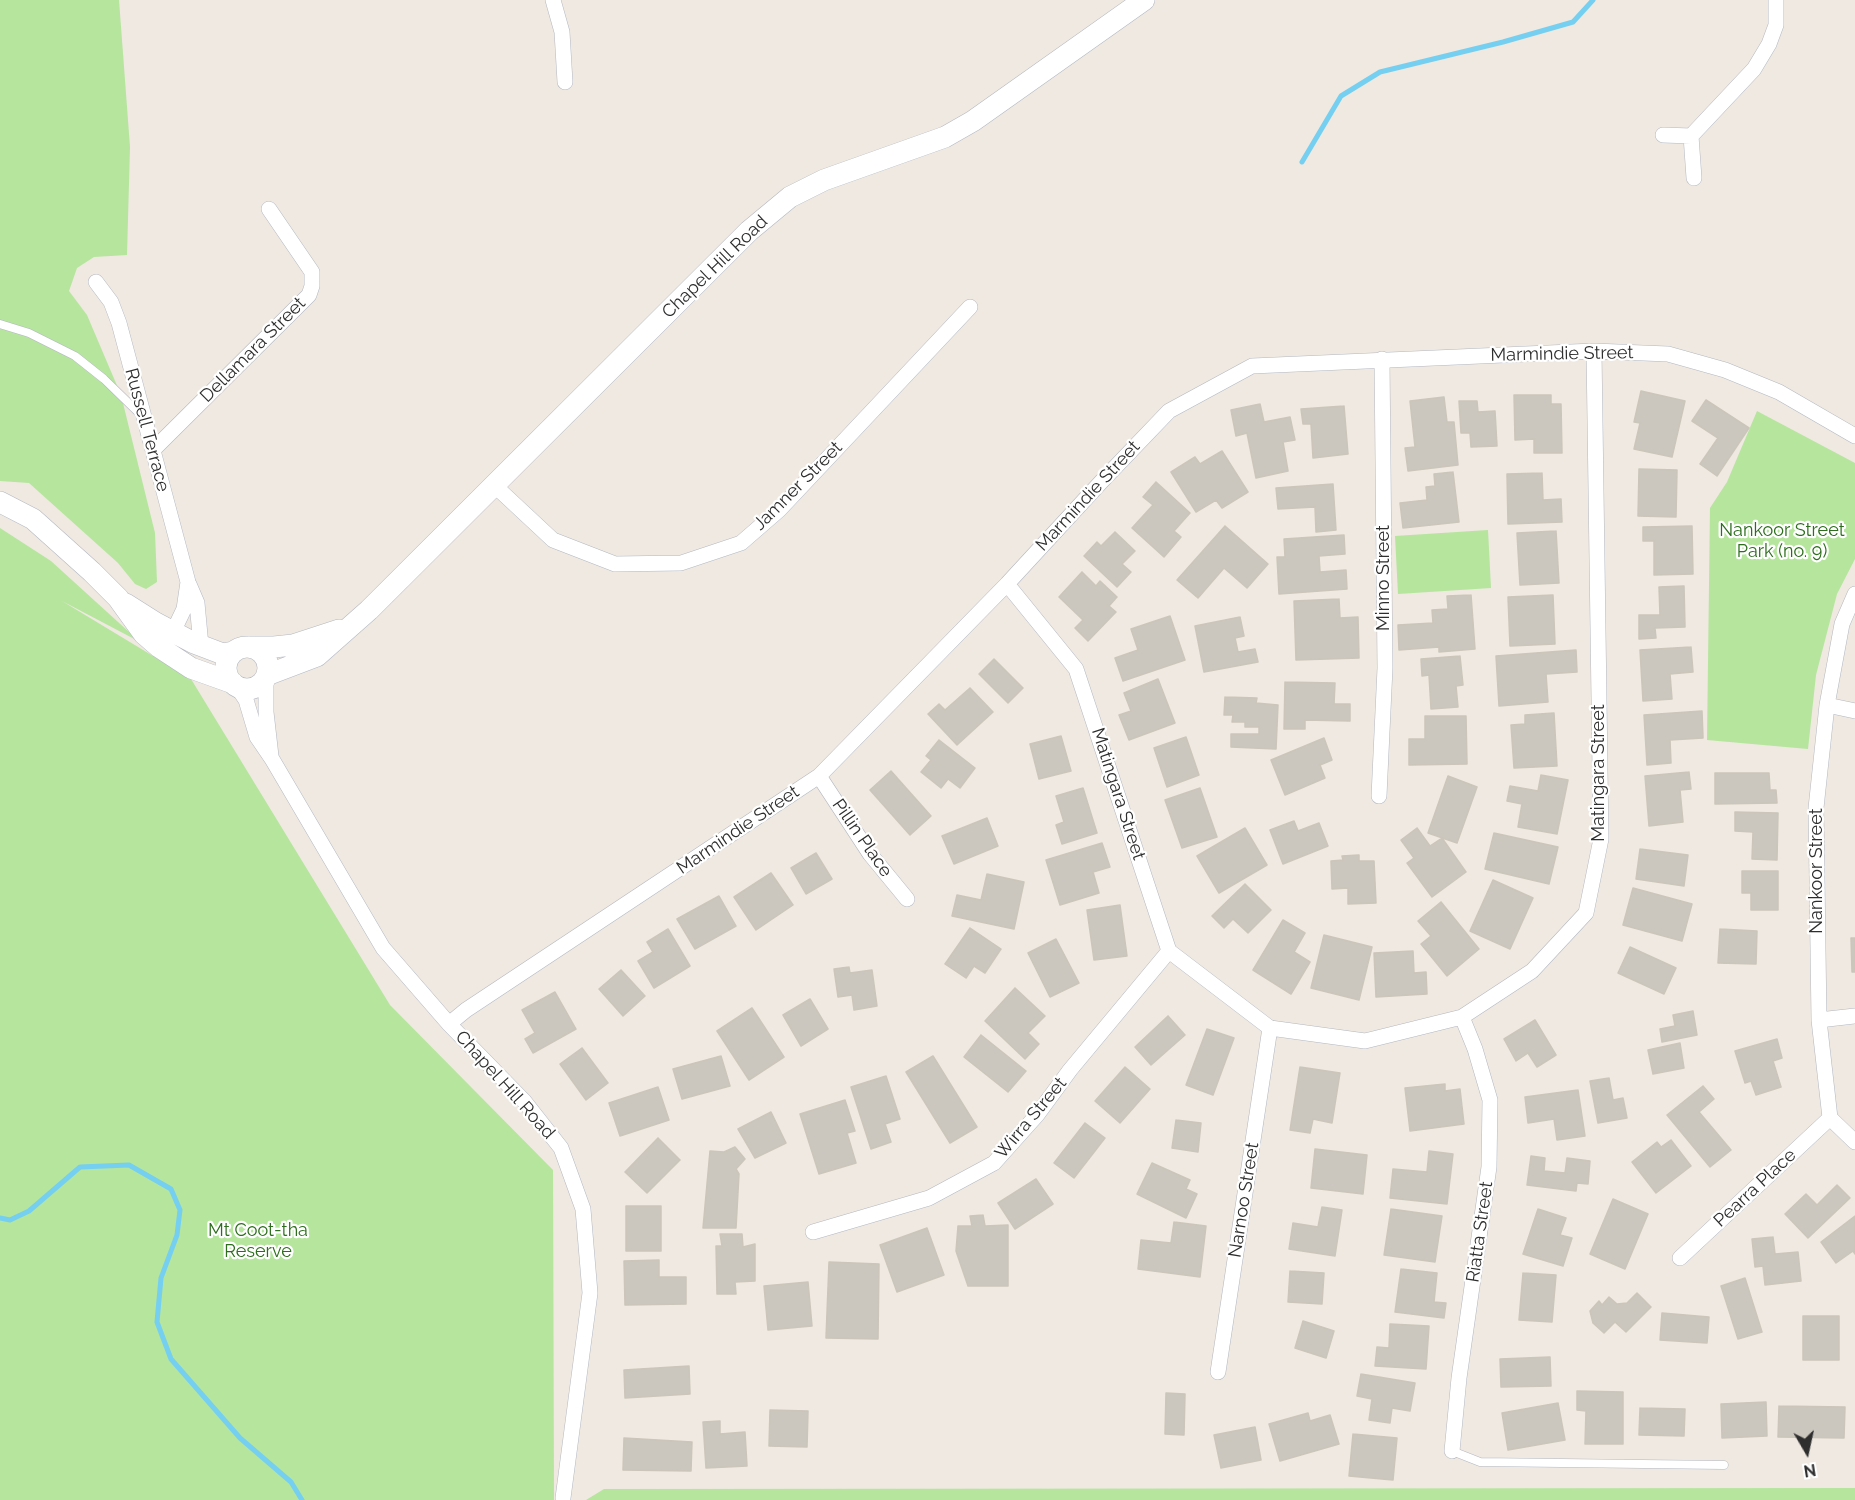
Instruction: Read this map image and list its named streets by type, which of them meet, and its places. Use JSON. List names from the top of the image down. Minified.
{"streets":{"main road":["Chapel Hill Road"],"street":["Dellamara Street","Marmindie Street","Russell Terrace","Jamner Street","Minno Street","Matingara Street","Pillin Place","Nankoor Street","Wirra Street","Pearra Place","Narnoo Street","Riatta Street"]},"crossings":[["Chapel Hill Road","Marmindie Street"],["Chapel Hill Road","Jamner Street"],["Dellamara Street","Russell Terrace"],["Marmindie Street","Minno Street"],["Marmindie Street","Matingara Street"],["Marmindie Street","Pillin Place"],["Matingara Street","Wirra Street"],["Matingara Street","Narnoo Street"],["Matingara Street","Riatta Street"],["Nankoor Street","Pearra Place"]],"parks":["Nankoor Street Park (no. 9)","Mt Coot-tha Reserve"],"north":"bottom"}
